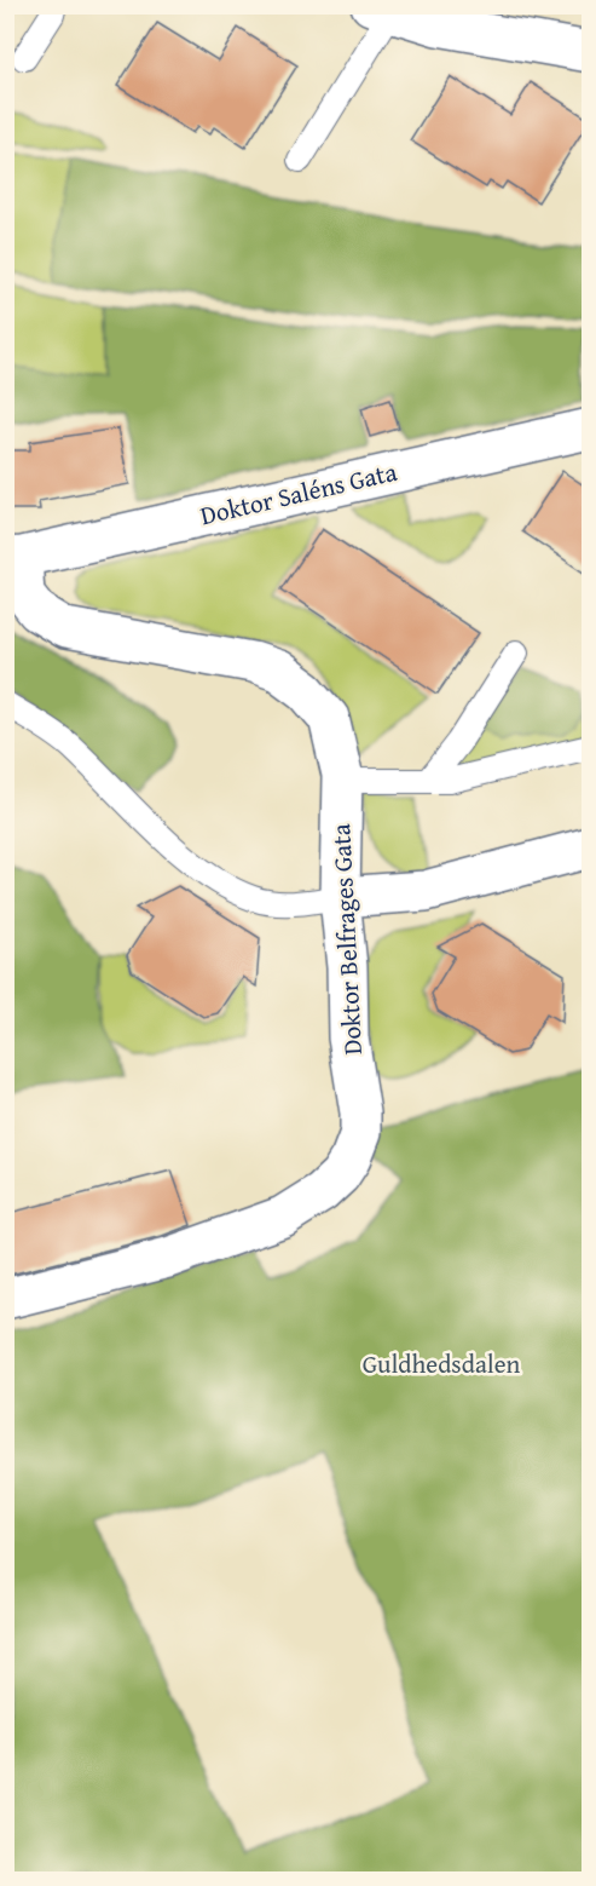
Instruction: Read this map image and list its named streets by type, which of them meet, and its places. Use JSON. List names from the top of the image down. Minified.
{"streets":{"street":["Doktor Saléns Gata","Doktor Belfrages Gata"]},"crossings":[["Doktor Saléns Gata","Doktor Belfrages Gata"]],"parks":["Guldhedsdalen"]}
